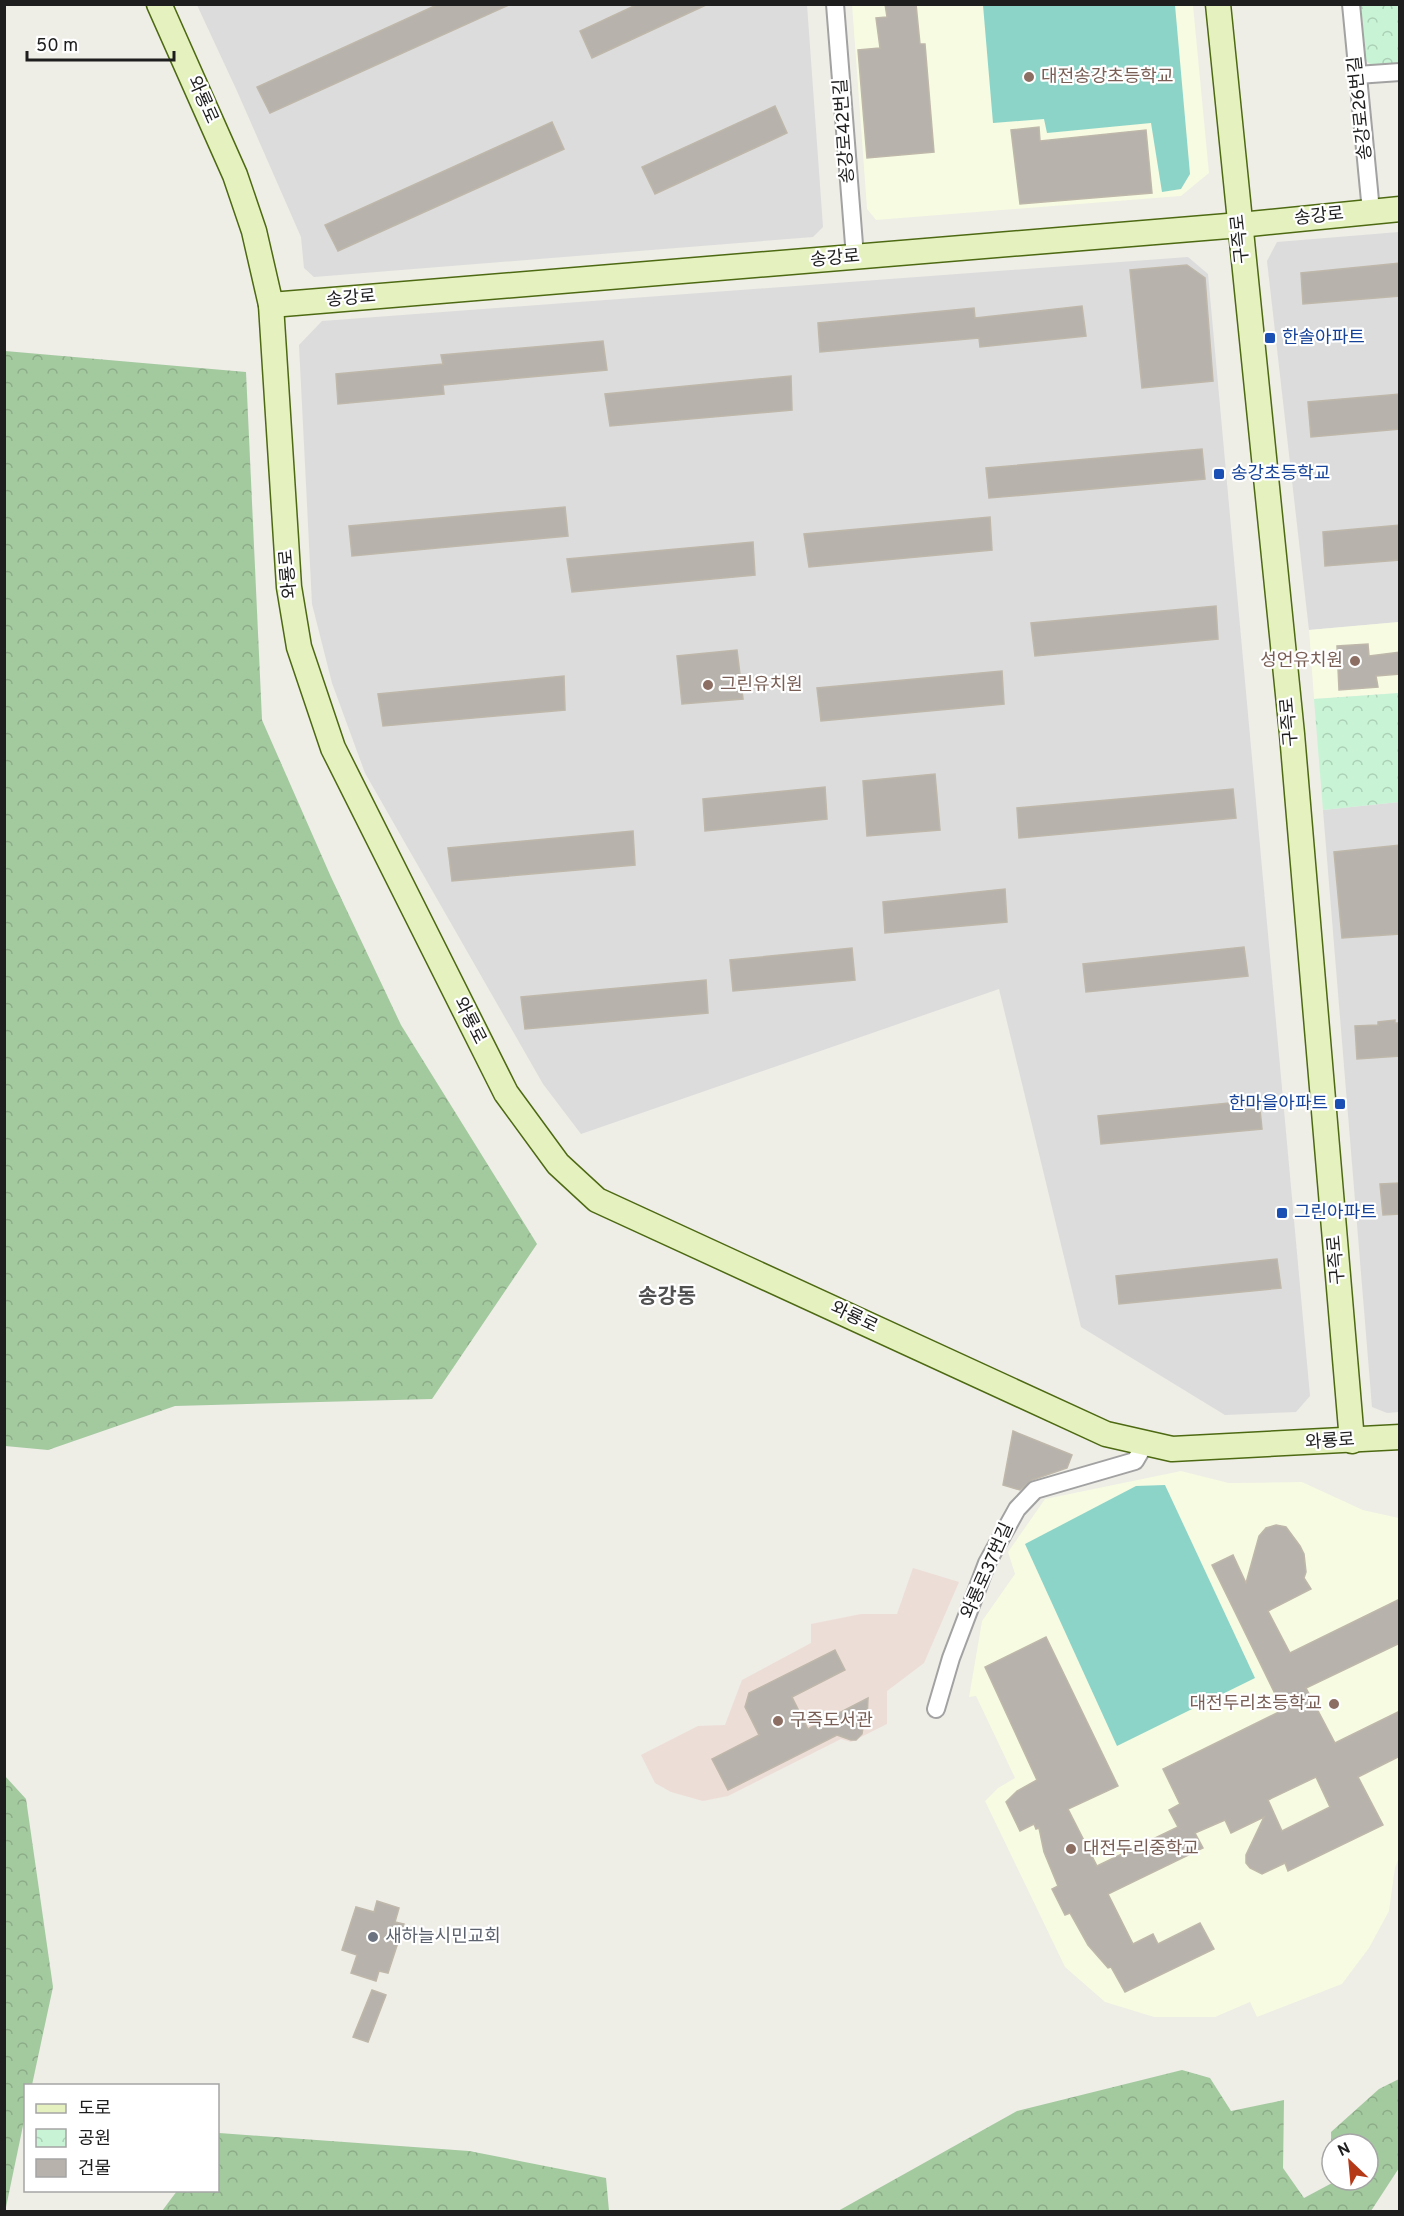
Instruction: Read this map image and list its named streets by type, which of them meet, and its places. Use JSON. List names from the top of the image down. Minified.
{"streets":{"main road":["와룡로","송강로","구즉로"],"street":["송강로26번길","송강로42번길","와룡로37번길"]},"crossings":[["와룡로","송강로"],["와룡로","구즉로"],["와룡로","와룡로37번길"],["송강로26번길","송강로"],["송강로42번길","송강로"],["송강로","구즉로"]],"districts":["송강동"],"places":{"other":["대전송강초등학교","성언유치원","그린유치원","대전두리초등학교","구즉도서관","대전두리중학교","새하늘시민교회"],"transit":["한솔아파트","송강초등학교","한마을아파트","그린아파트"]},"legend":["도로","공원","건물"],"scale_bar":"50 m","north":"top left"}
